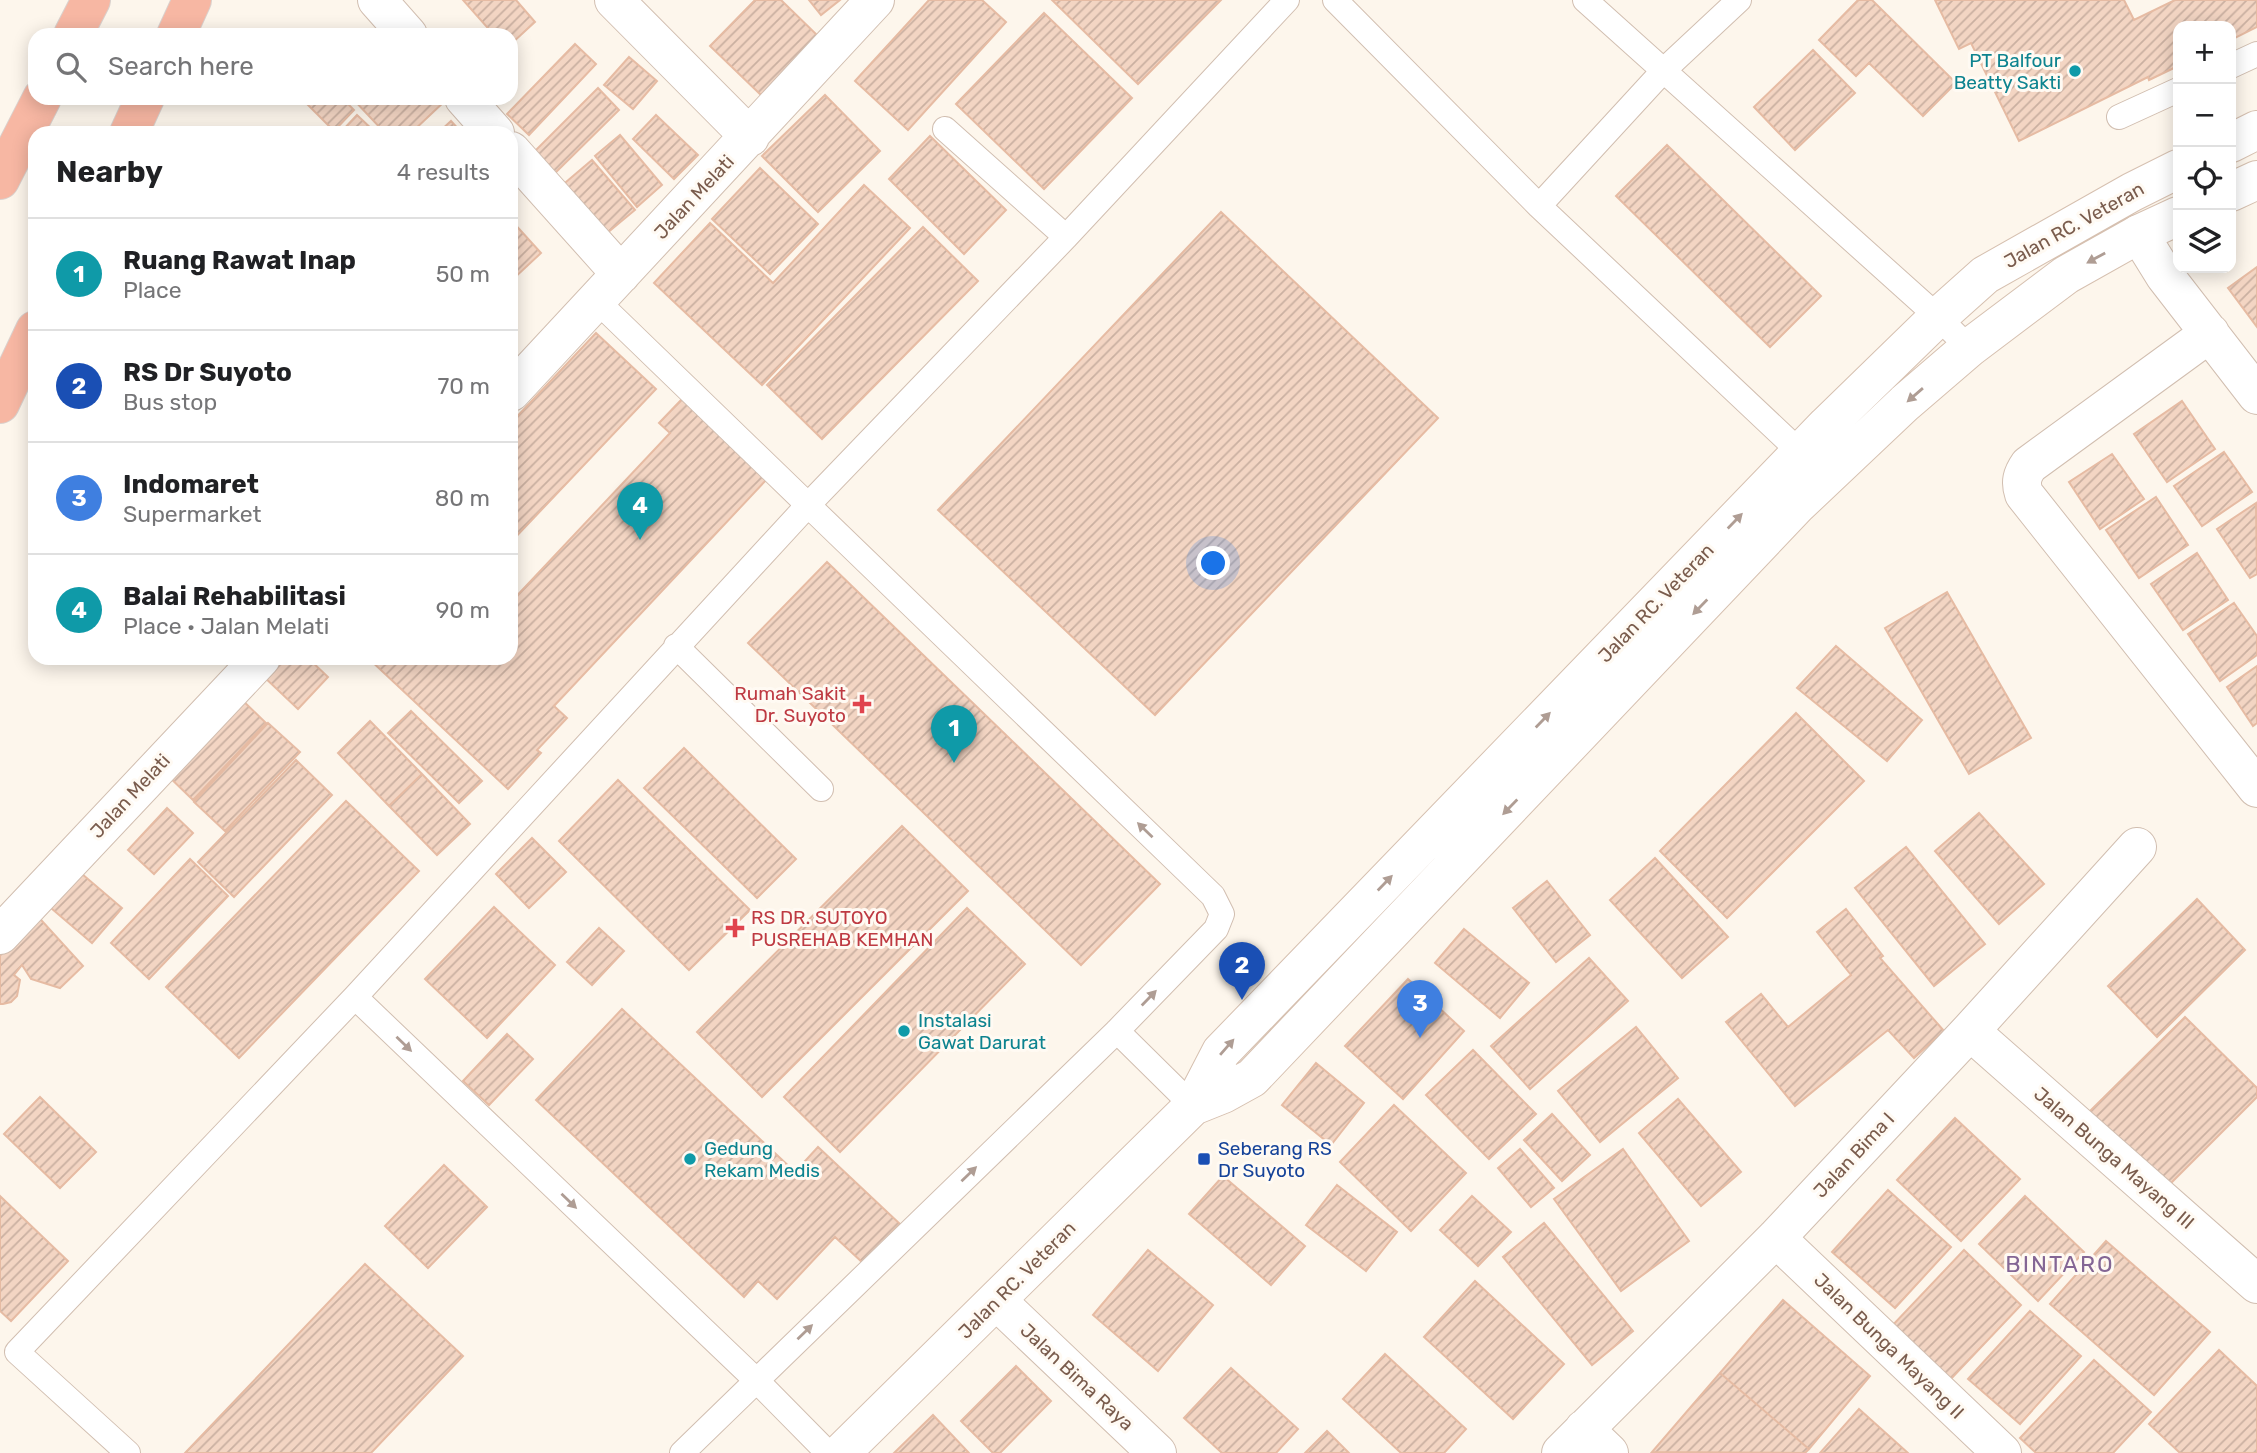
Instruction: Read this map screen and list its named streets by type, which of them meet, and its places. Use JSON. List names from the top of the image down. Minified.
{"streets":{"street":["Jalan Melati","Jalan RC. Veteran","Jalan Bima I","Jalan Bunga Mayang III","Jalan Bunga Mayang II","Jalan Bima Raya"]},"crossings":[["Jalan RC. Veteran","Jalan Bima Raya"],["Jalan Bima I","Jalan Bunga Mayang III"],["Jalan Bima I","Jalan Bunga Mayang II"]],"districts":["BINTARO"],"places":{"other":["PT Balfour Beatty Sakti","Instalasi Gawat Darurat","Gedung Rekam Medis"],"health":["Rumah Sakit Dr. Suyoto","RS DR. SUTOYO PUSREHAB KEMHAN"],"transit":["Seberang RS Dr Suyoto"]},"page":{"map_buttons":["+","−"],"search":"Search here","heading":["Nearby","4 results"],"list":[{"mark":"1","name":"Ruang Rawat Inap","note":"Place","value":"50 m"},{"mark":"2","name":"RS Dr Suyoto","note":"Bus stop","value":"70 m"},{"mark":"3","name":"Indomaret","note":"Supermarket","value":"80 m"},{"mark":"4","name":"Balai Rehabilitasi","note":"Place · Jalan Melati","value":"90 m"}],"pins":["4","1","2","3"]}}
